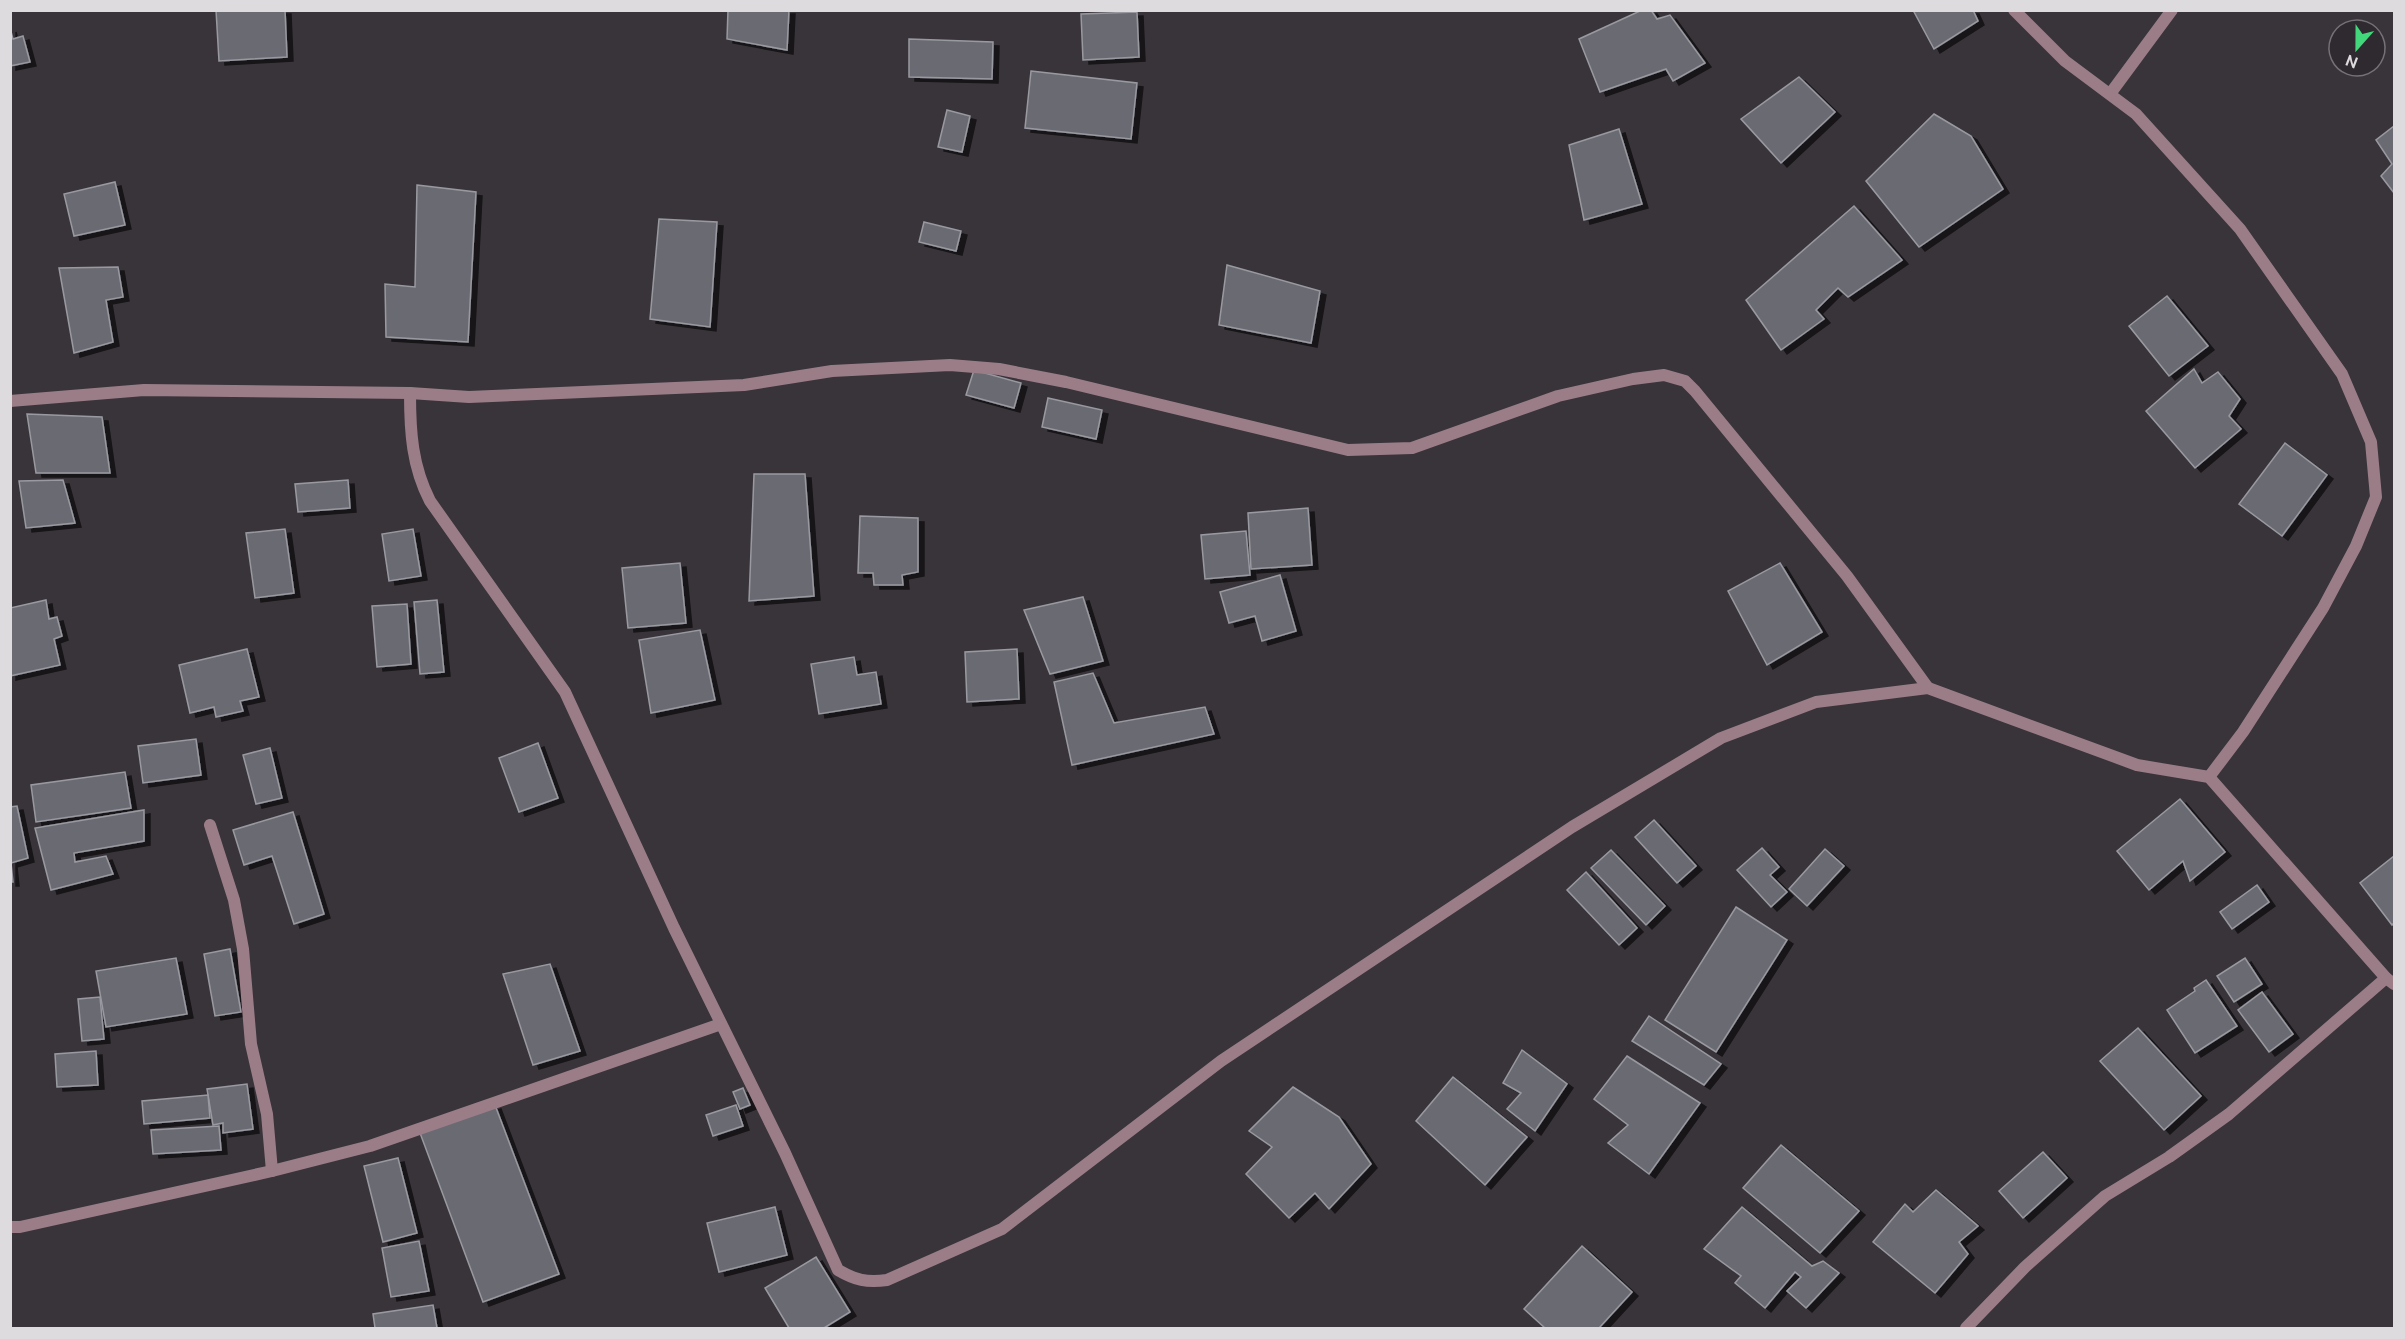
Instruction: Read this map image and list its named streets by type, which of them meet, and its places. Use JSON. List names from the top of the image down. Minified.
{"north":"bottom"}
